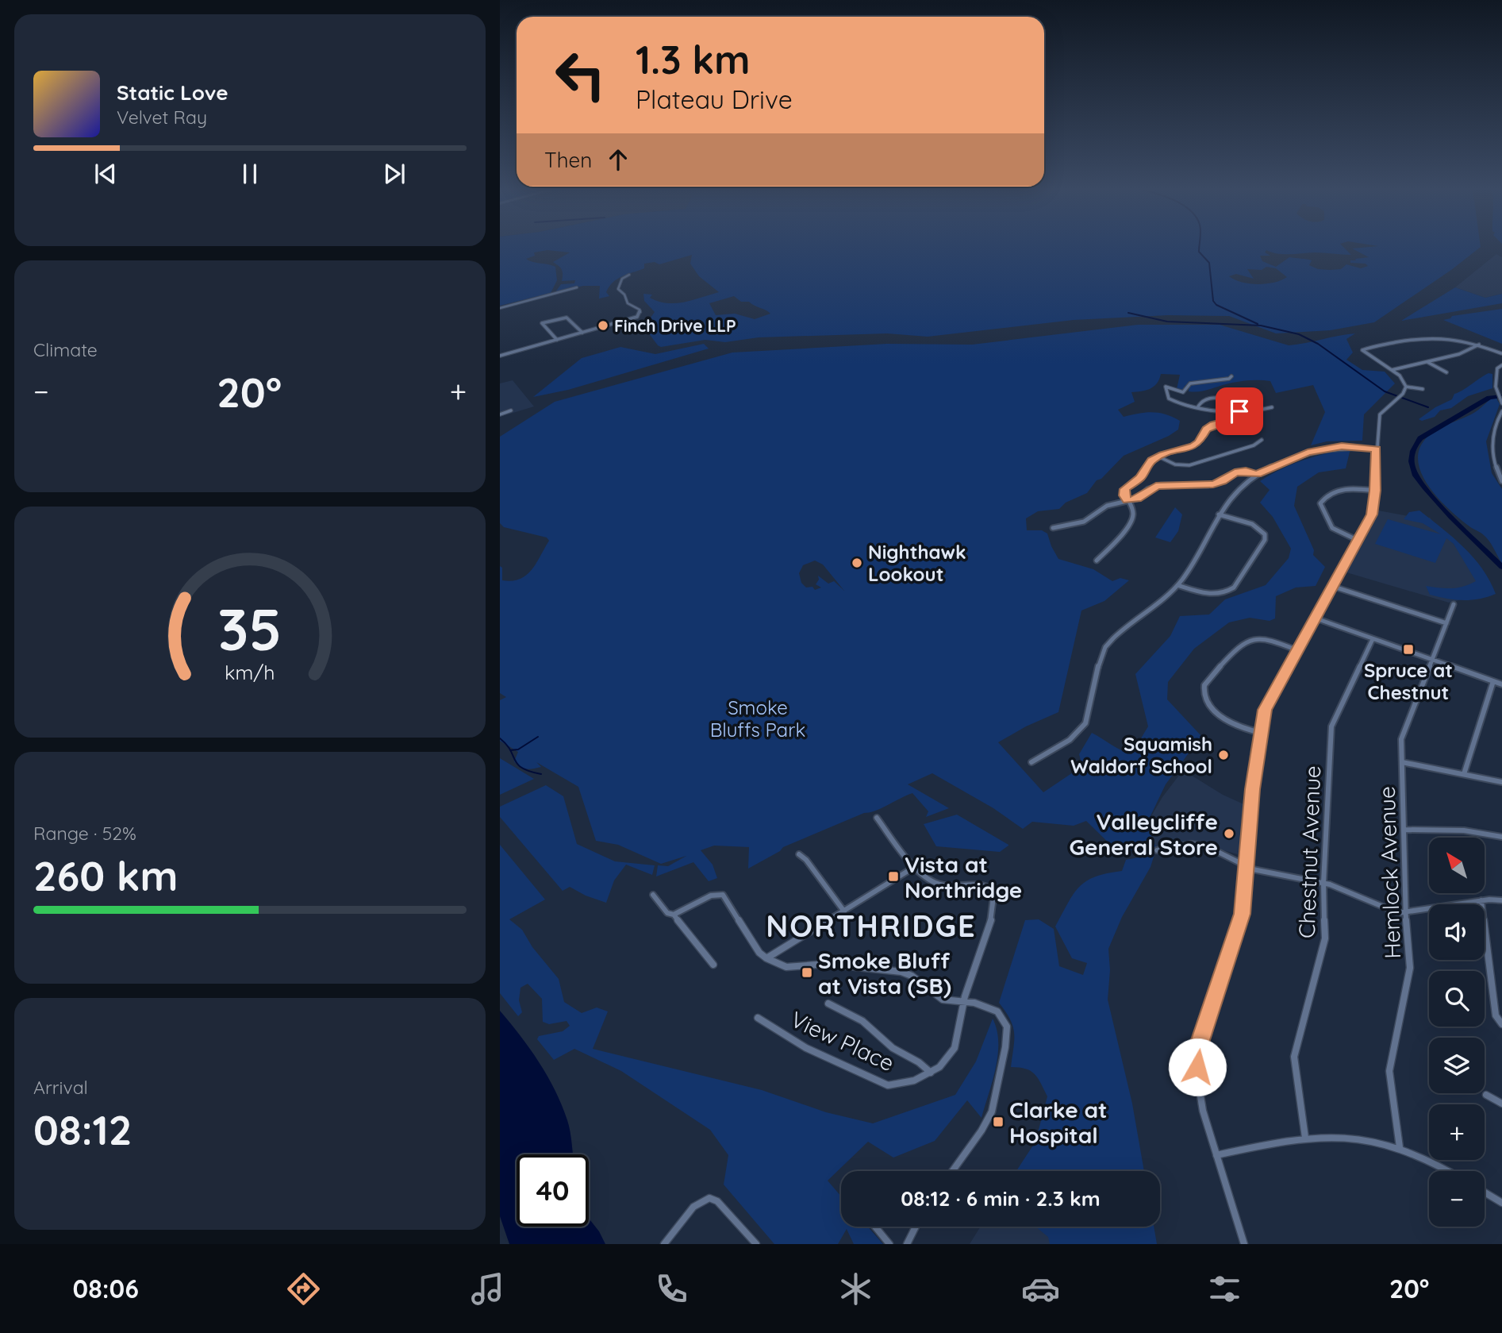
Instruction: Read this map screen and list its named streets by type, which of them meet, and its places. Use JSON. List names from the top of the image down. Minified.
{"streets":{"street":["Chestnut Avenue","Hemlock Avenue","View Place"]},"districts":["NORTHRIDGE"],"parks":["Smoke Bluffs Park"],"places":{"other":["Finch Drive LLP","Nighthawk Lookout","Squamish Waldorf School","Valleycliffe General Store"],"transit":["Spruce at Chestnut","Vista at Northridge","Smoke Bluff at Vista (SB)","Clarke at Hospital"]},"north":"top left","page":{"turn":["1.3 km","Plateau Drive"],"song":["Static Love","Velvet Ray"],"then":"Then","tile":["Climate",["Range · 52%","260 km"],["Arrival","08:12"]],"heat":["−","20°","+"],"map_buttons":["+","−"],"limit":"40","trip":"08:12 · 6 min · 2.3 km","tabs":["08:06","20°"],"gauge":["35","km/h"]}}
